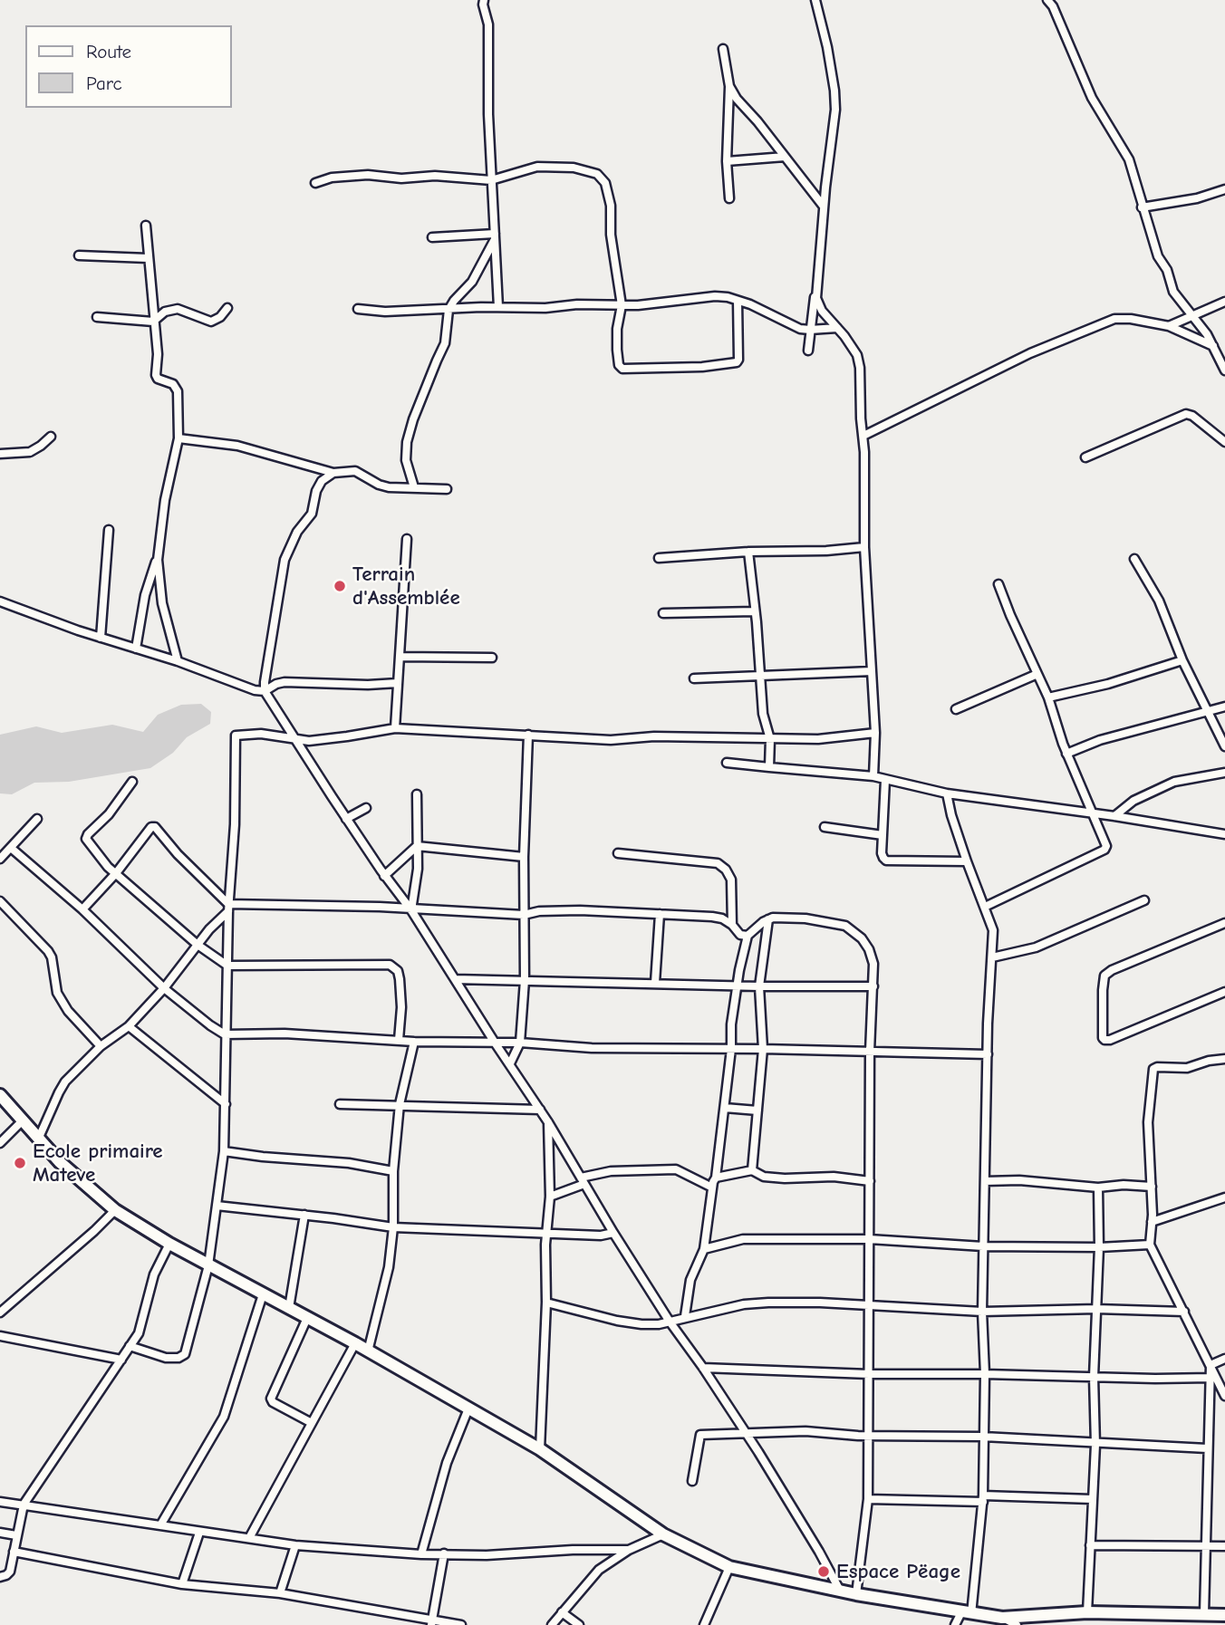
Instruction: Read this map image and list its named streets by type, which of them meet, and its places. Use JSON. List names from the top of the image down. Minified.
{"places":["Terrain d'Assemblée","Ecole primaire Mateve","Espace Pëage"],"legend":["Route","Parc"]}
